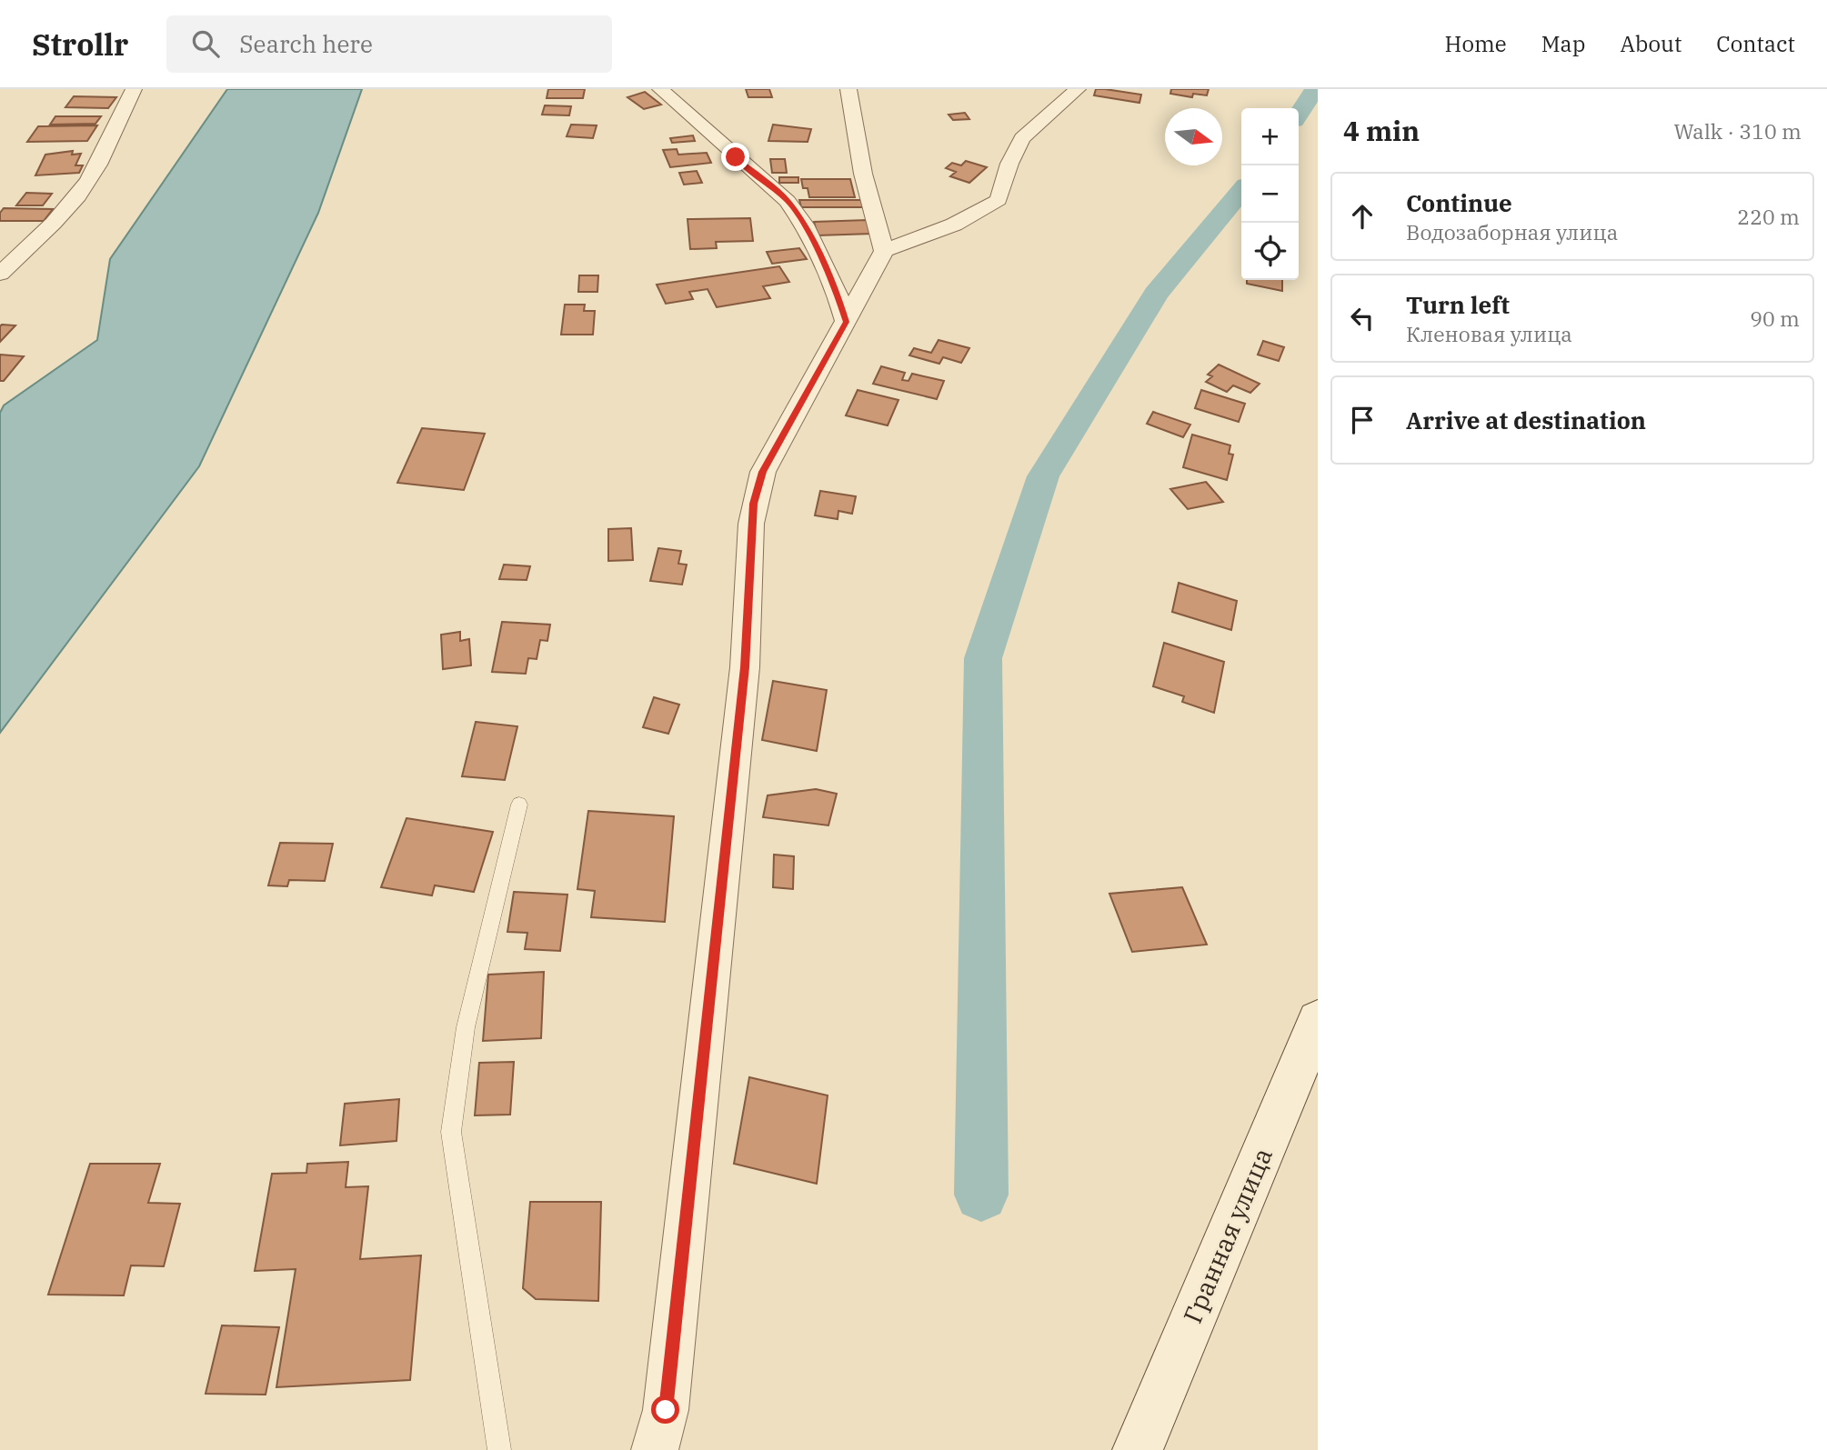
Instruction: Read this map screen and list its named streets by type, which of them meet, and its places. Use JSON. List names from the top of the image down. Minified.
{"streets":{"street":["Гранная улица"]},"north":"right","page":{"header":"Strollr","search":"Search here","nav":["Home","Map","About","Contact"],"heading":["4 min","Walk · 310 m"],"map_buttons":["+","−"],"list":[["Continue","Водозаборная улица","220 m"],["Turn left","Кленовая улица","90 m"],"Arrive at destination"]}}
